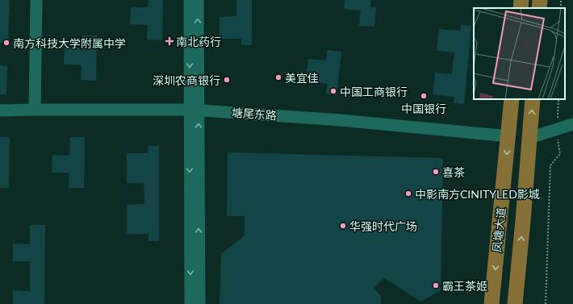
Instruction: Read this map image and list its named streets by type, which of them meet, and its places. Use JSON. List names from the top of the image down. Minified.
{"streets":{"main road":["凤塘大道"],"street":["塘尾东路"]},"crossings":[["塘尾东路","凤塘大道"]],"places":{"health":["南北药行"],"other":["南方科技大学附属中学","美宜佳","深圳农商银行","中国工商银行","中国银行","喜茶","中影南方CINITYLED影城","华强时代广场","霸王茶姬"]}}
